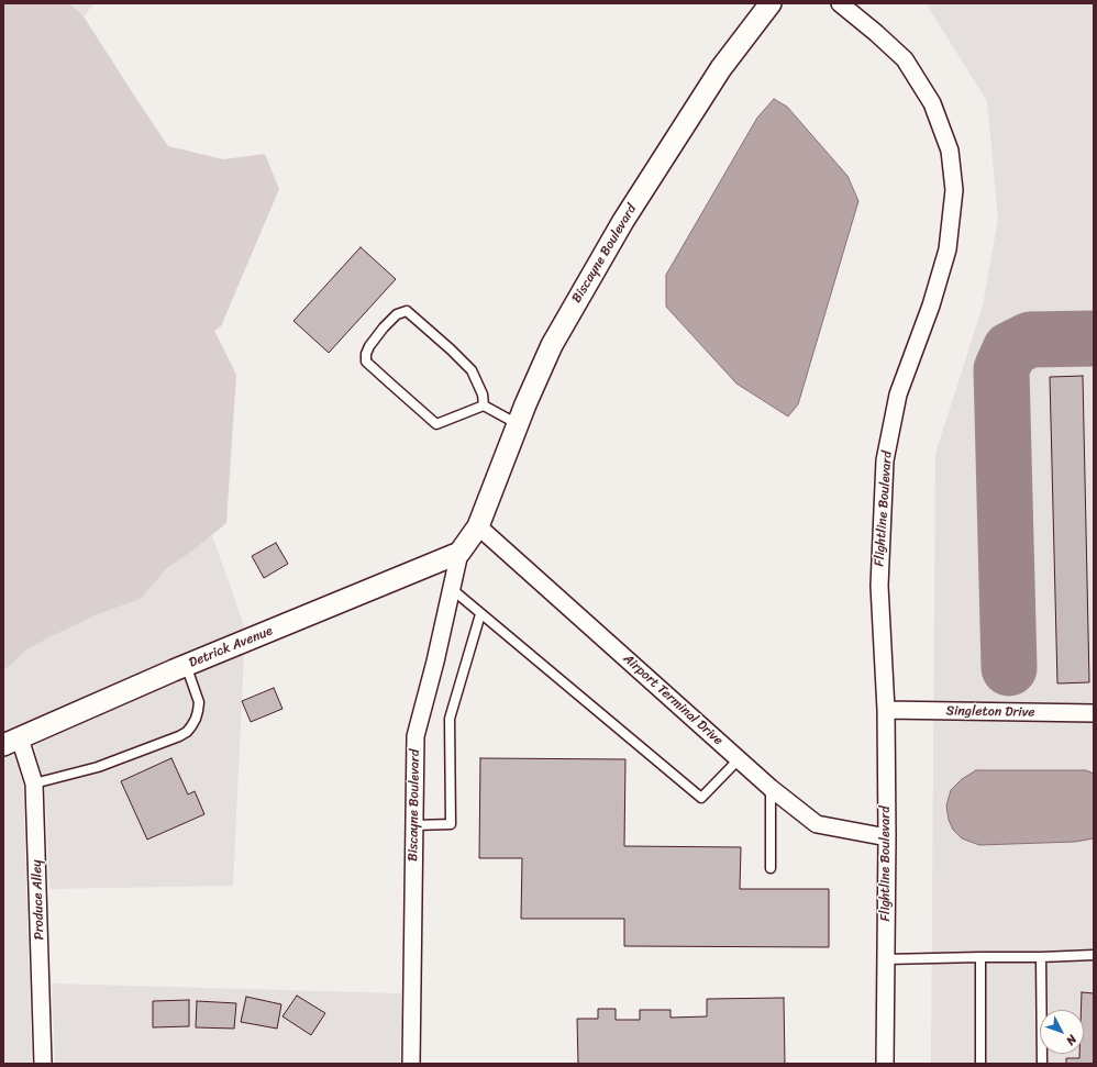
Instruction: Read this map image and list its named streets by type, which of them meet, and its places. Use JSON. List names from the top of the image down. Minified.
{"streets":{"street":["Biscayne Boulevard","Flightline Boulevard","Detrick Avenue","Airport Terminal Drive","Singleton Drive","Produce Alley"]},"crossings":[["Biscayne Boulevard","Detrick Avenue"],["Biscayne Boulevard","Airport Terminal Drive"],["Flightline Boulevard","Airport Terminal Drive"],["Flightline Boulevard","Singleton Drive"],["Detrick Avenue","Produce Alley"]],"north":"bottom right"}
